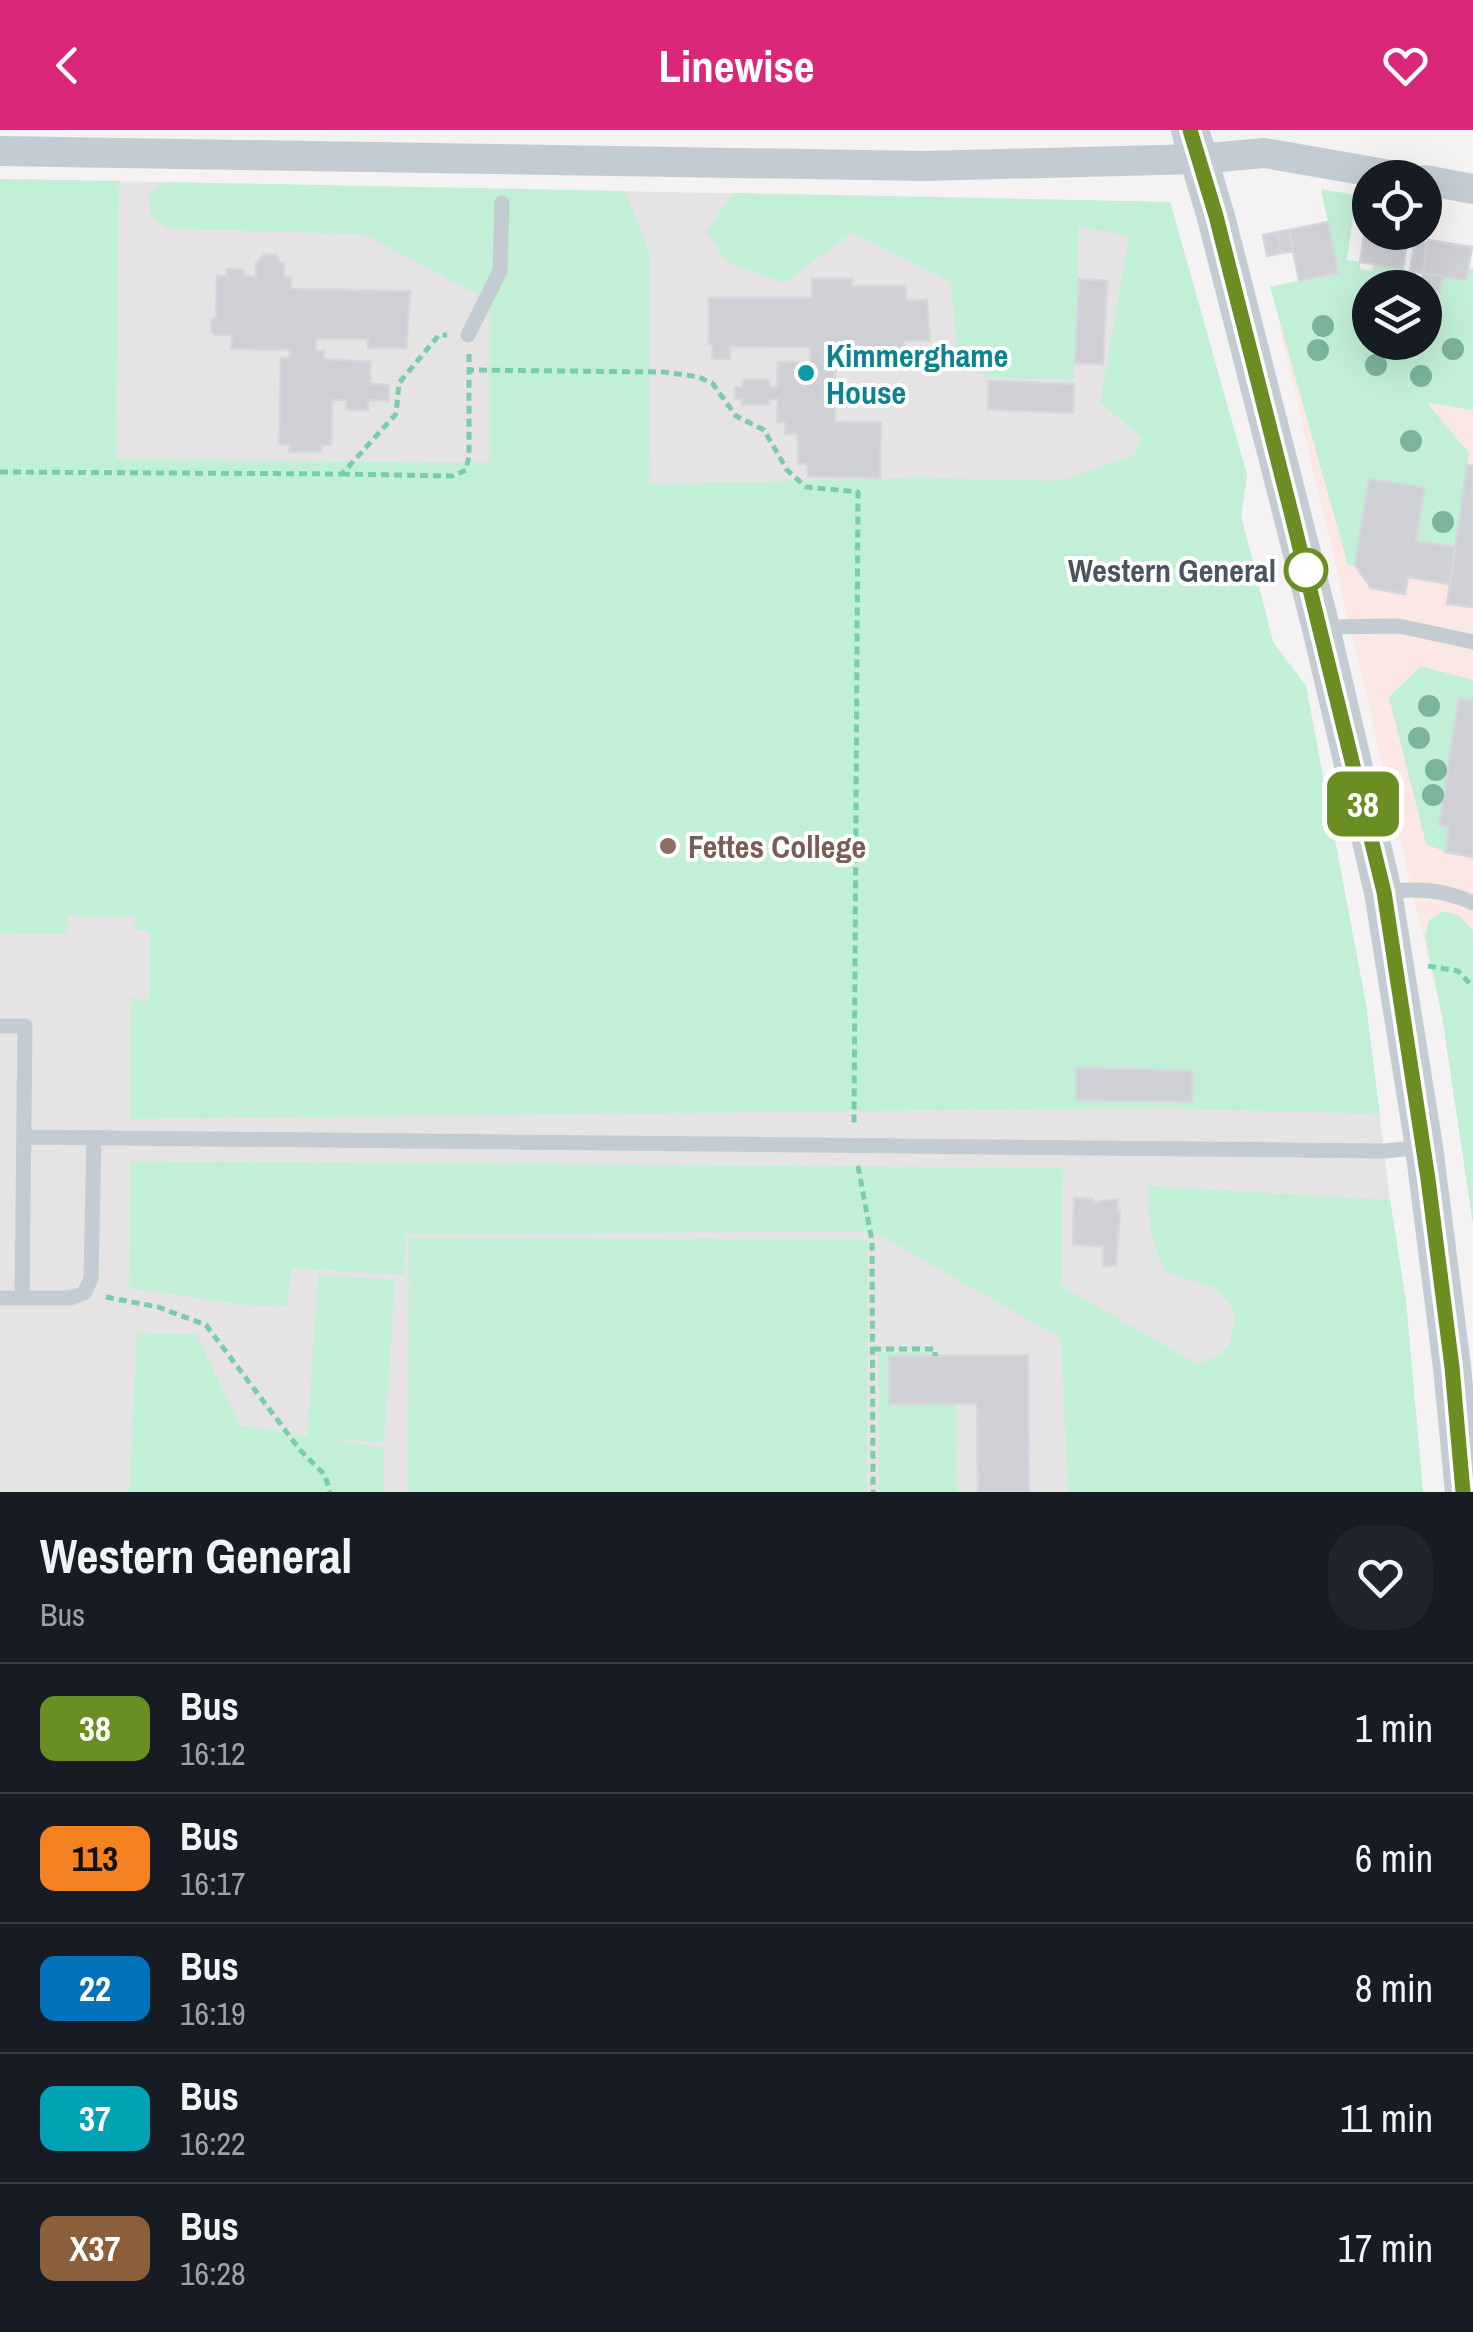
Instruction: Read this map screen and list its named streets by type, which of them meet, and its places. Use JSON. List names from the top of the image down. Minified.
{"places":["Kimmerghame House","Western General","Fettes College"],"lines":["bus line 38"],"page":{"header":"Linewise","on_map":"38","heading":["Western General","Bus"],"list":[{"mark":"38","name":"Bus","note":"16:12","value":"1 min"},{"mark":"113","name":"Bus","note":"16:17","value":"6 min"},{"mark":"22","name":"Bus","note":"16:19","value":"8 min"},{"mark":"37","name":"Bus","note":"16:22","value":"11 min"},{"mark":"X37","name":"Bus","note":"16:28","value":"17 min"}]}}
